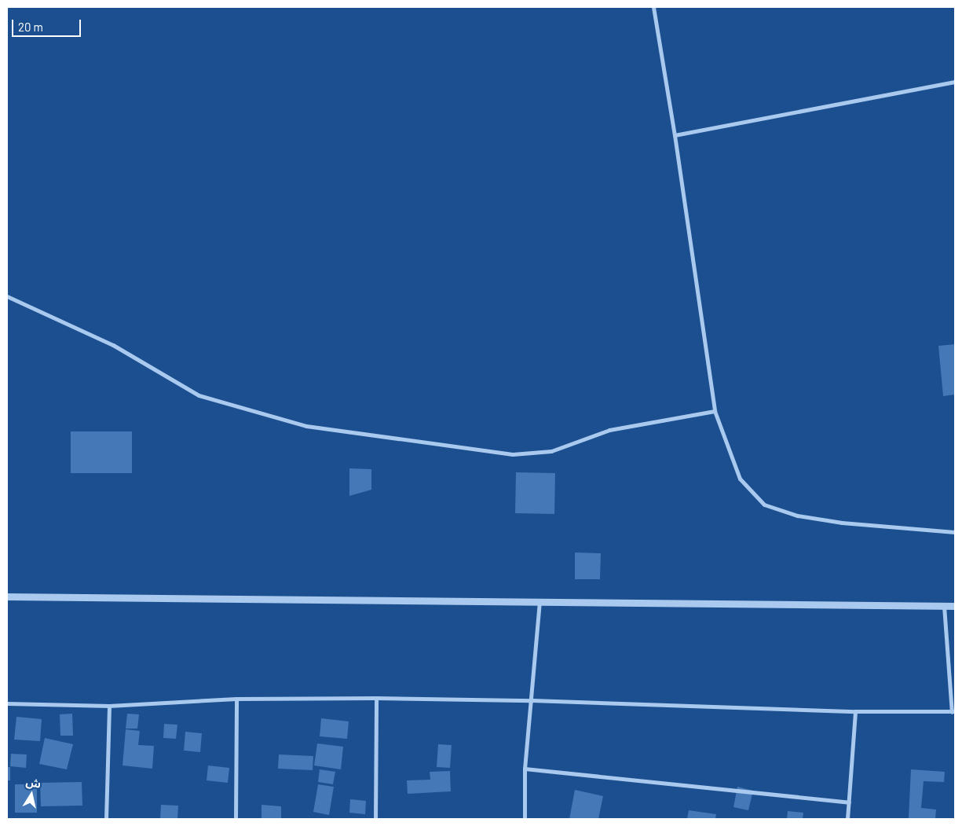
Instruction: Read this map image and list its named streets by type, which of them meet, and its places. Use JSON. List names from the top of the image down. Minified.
{"scale_bar":"20 m","north":"top"}
